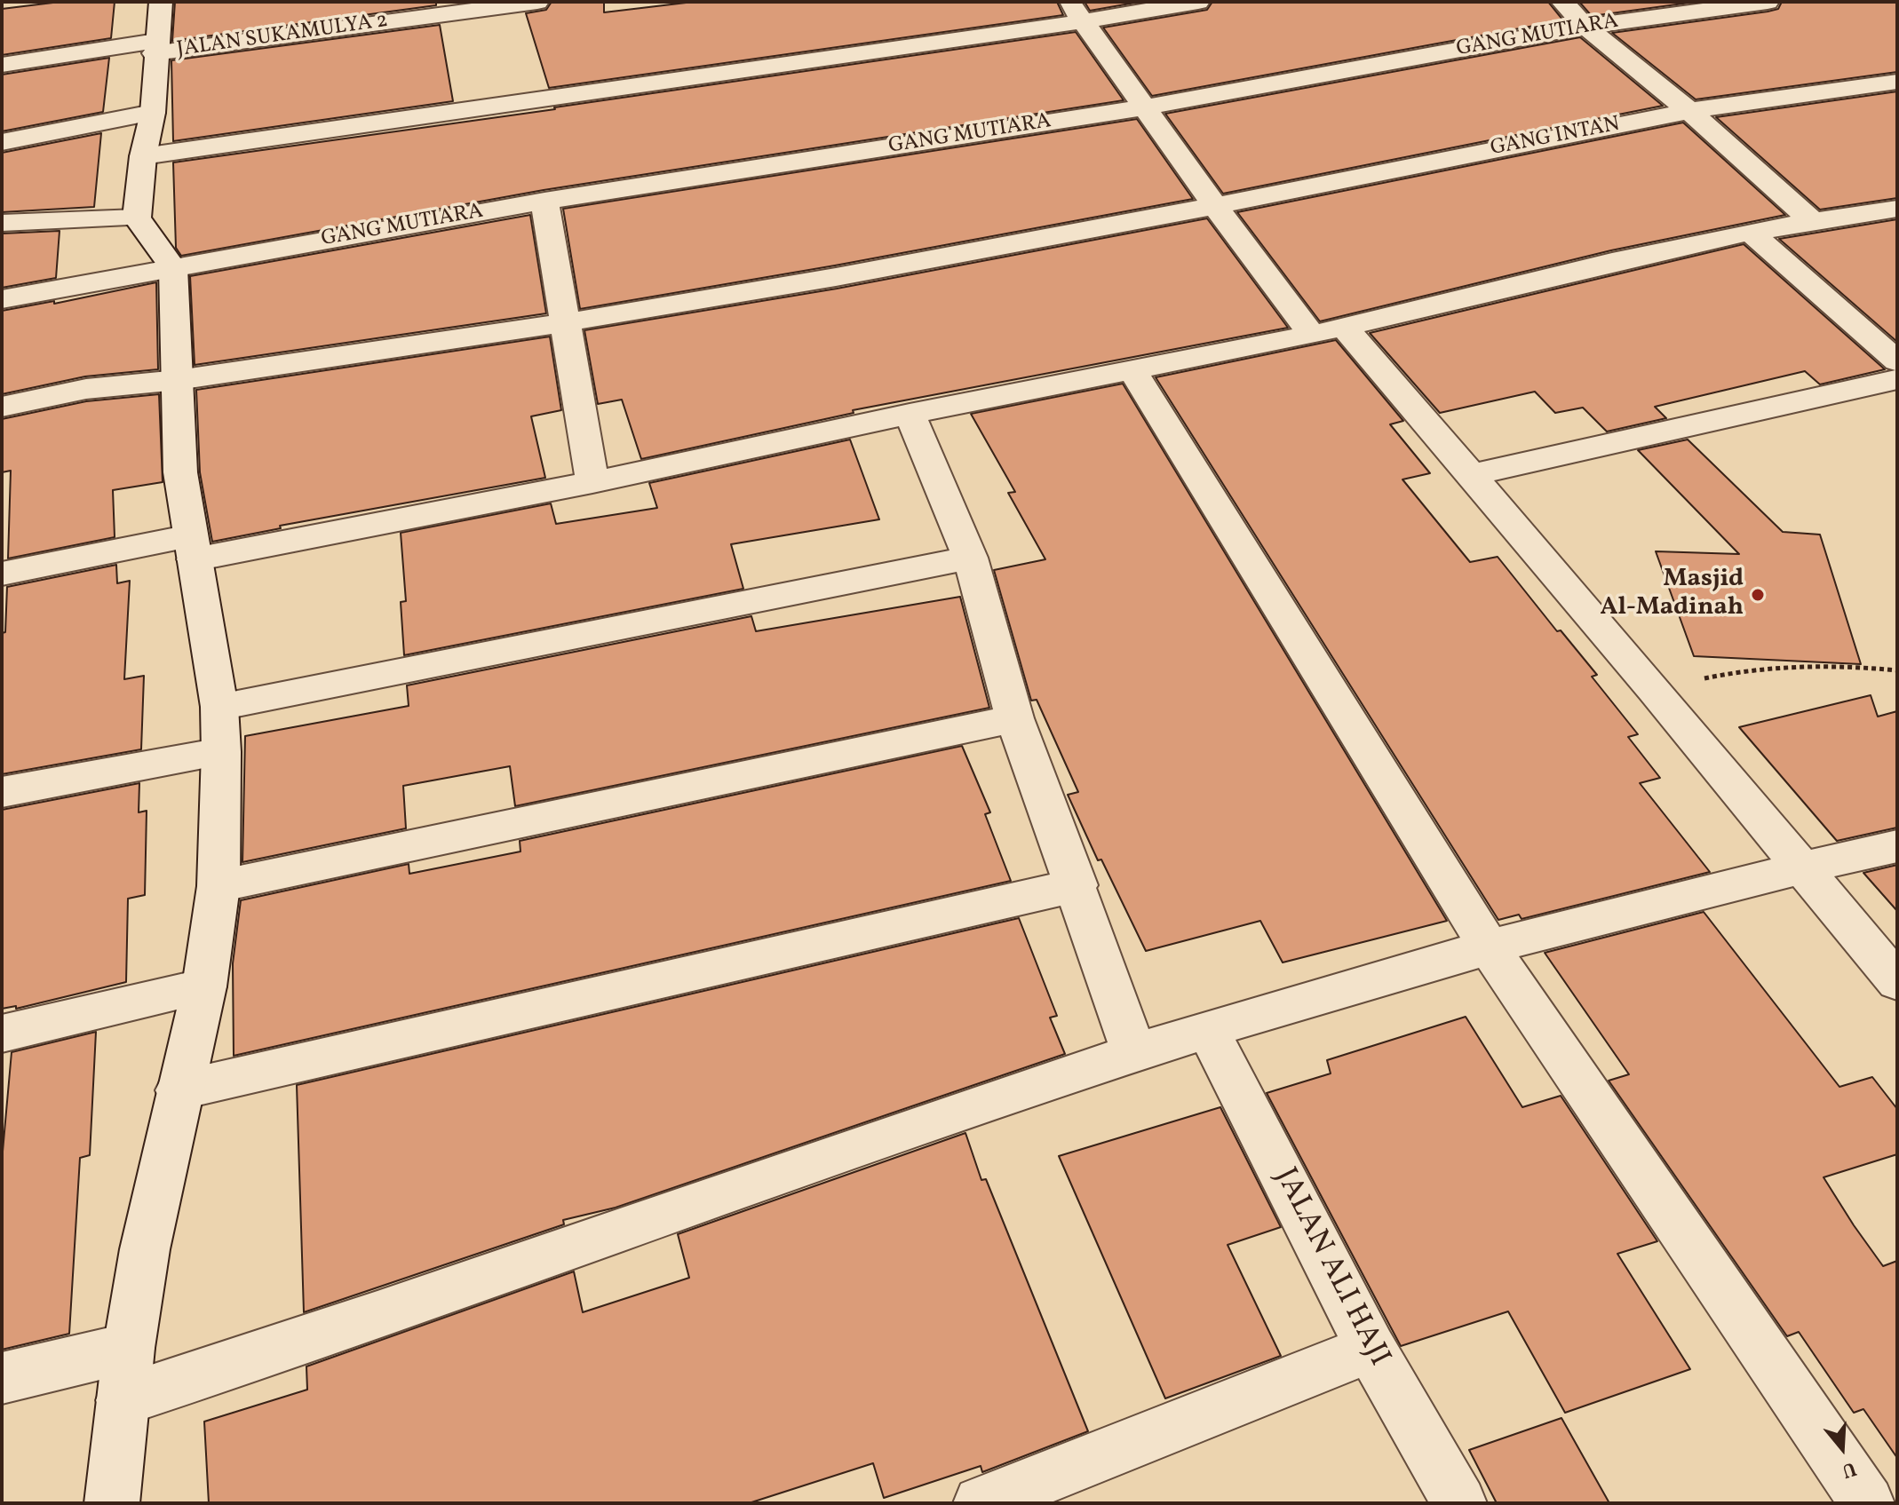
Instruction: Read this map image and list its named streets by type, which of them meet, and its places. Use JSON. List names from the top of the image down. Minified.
{"streets":{"street":["JALAN SUKAMULYA 2","GANG MUTIARA","GANG INTAN","JALAN ALI HAJI"]},"places":["Masjid Al-Madinah"],"north":"bottom"}
